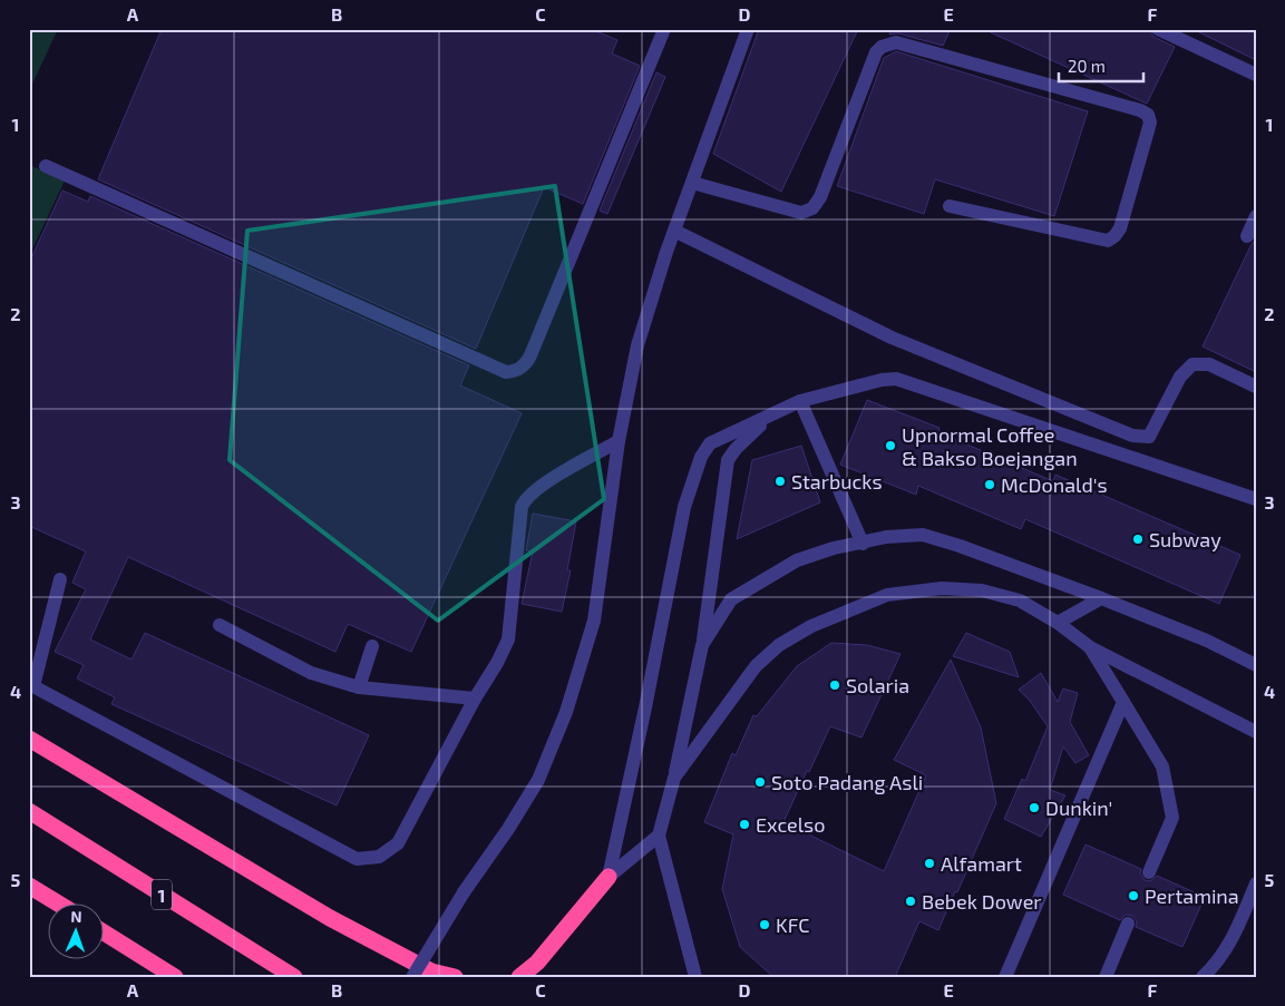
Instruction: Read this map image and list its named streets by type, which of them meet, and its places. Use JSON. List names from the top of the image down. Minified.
{"streets":{"highway":["1"]},"places":["Upnormal Coffee & Bakso Boejangan","Starbucks","McDonald's","Subway","Solaria","Soto Padang Asli","Dunkin'","Excelso","Alfamart","Pertamina","Bebek Dower","KFC"],"scale_bar":"20 m","north":"top","grid":{"columns":["A","B","C","D","E","F"],"rows":["1","2","3","4","5"]}}
